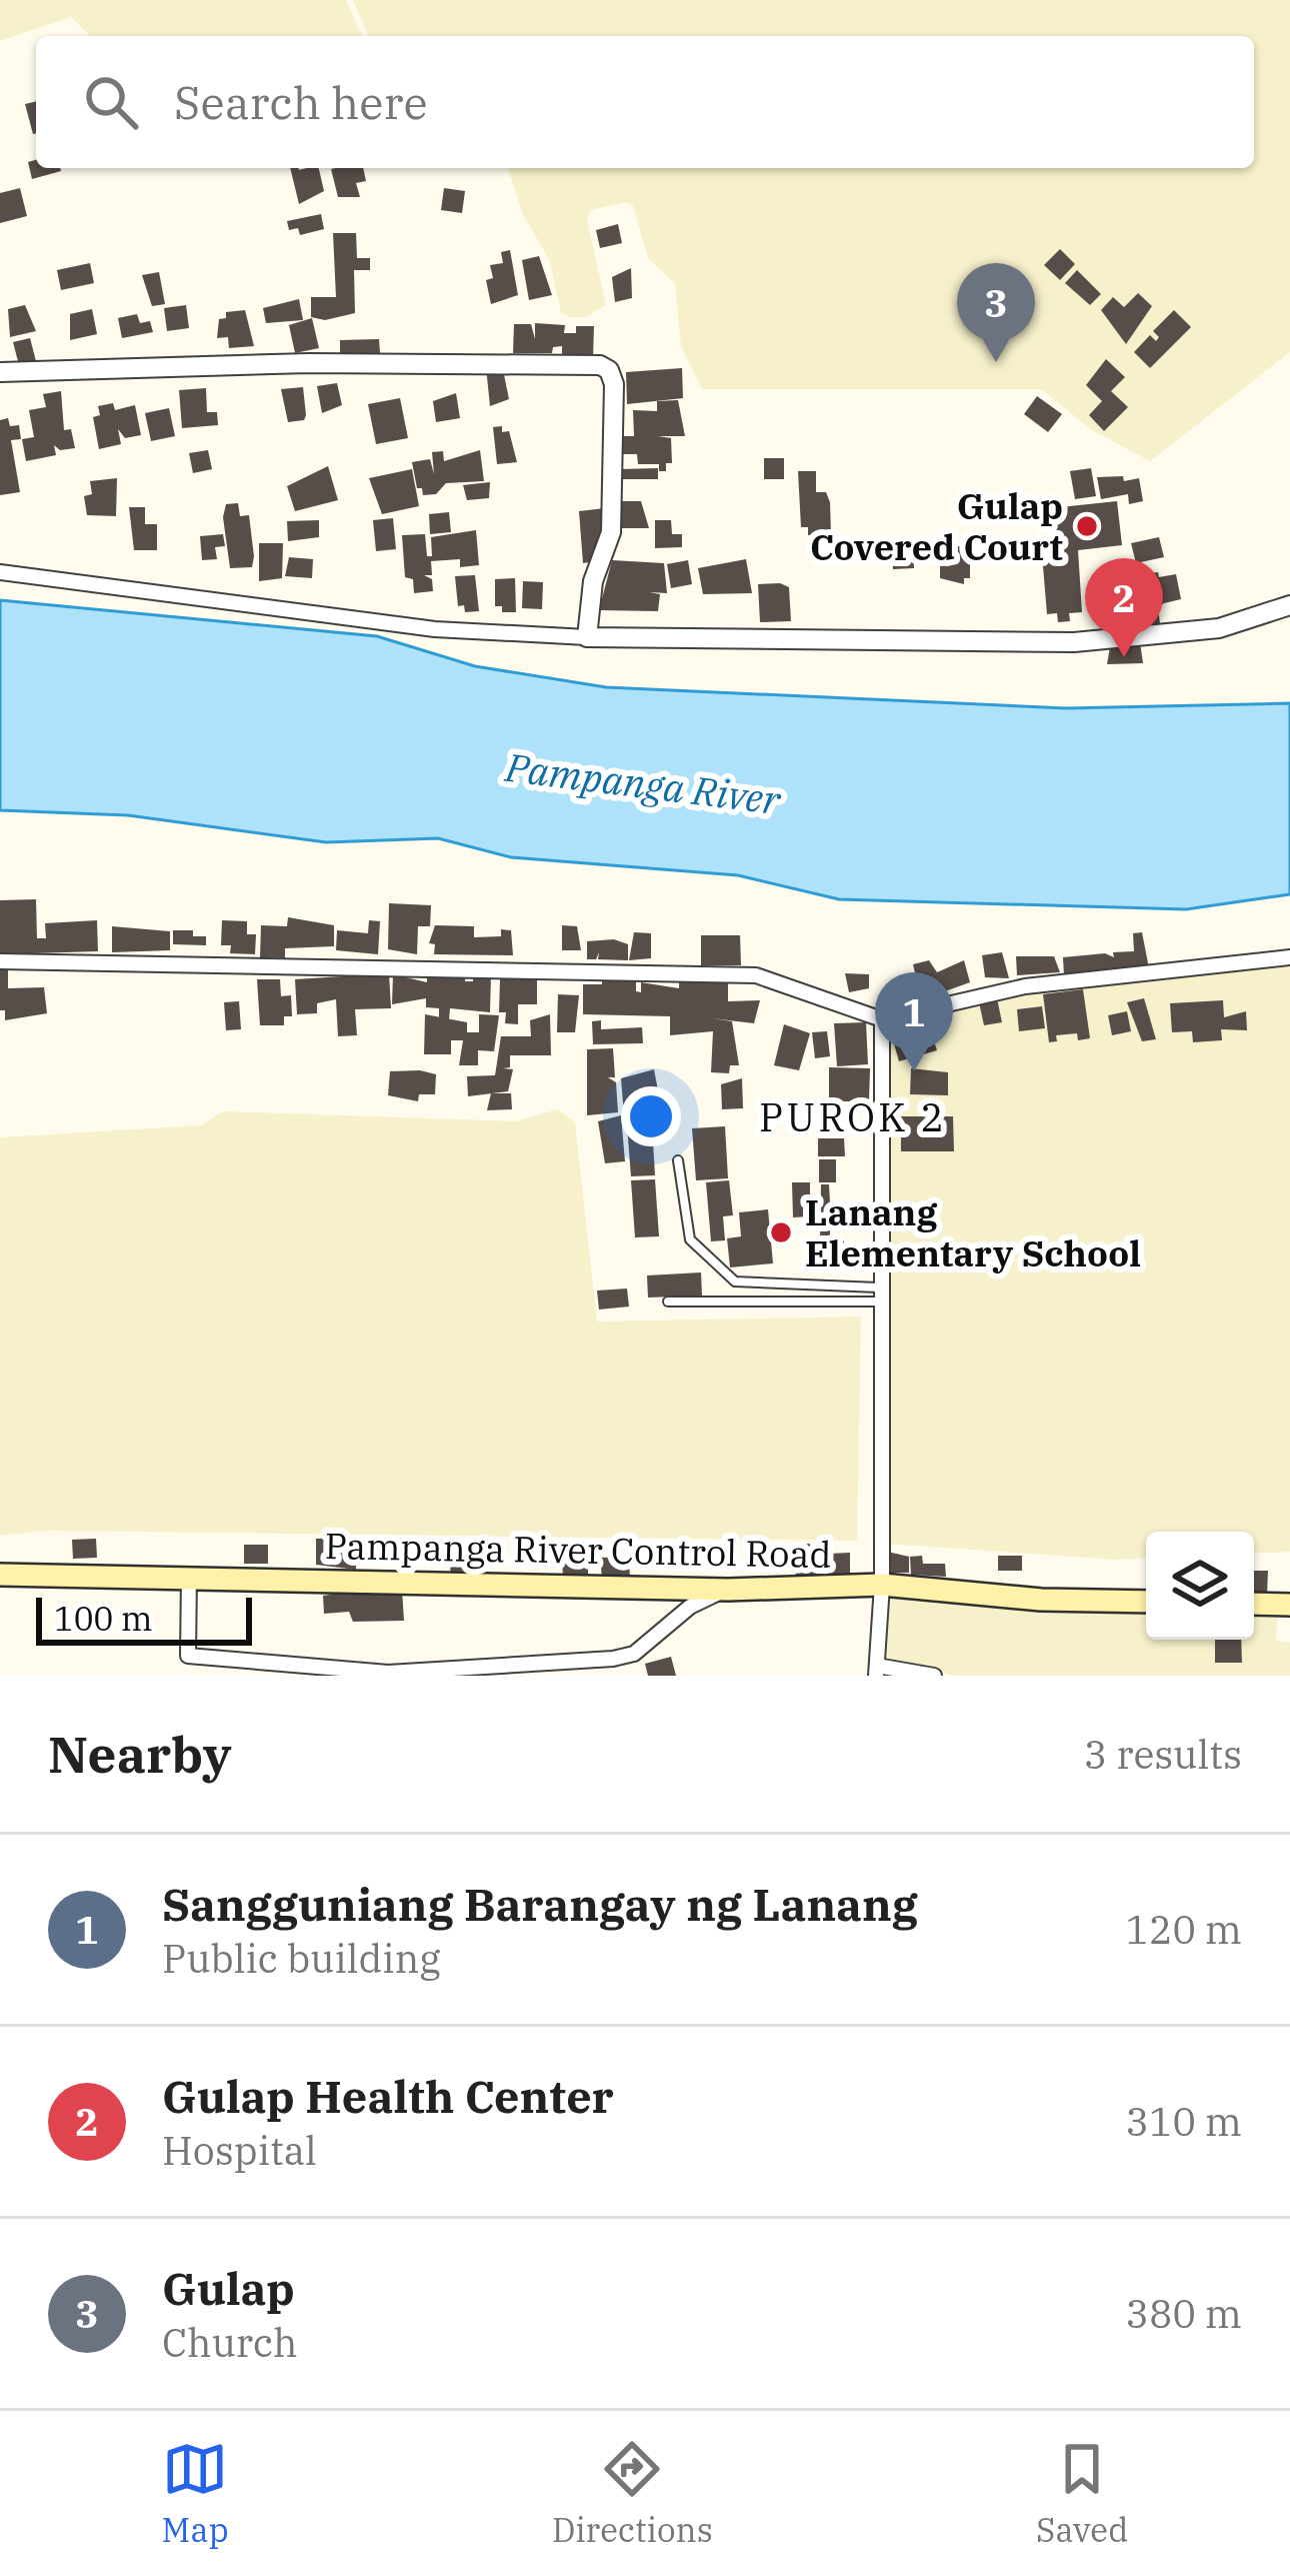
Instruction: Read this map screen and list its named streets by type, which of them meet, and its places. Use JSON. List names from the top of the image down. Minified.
{"streets":{"main road":["Pampanga River Control Road"]},"districts":["PUROK 2"],"water":["Pampanga River"],"places":["Gulap Covered Court","Lanang Elementary School"],"scale_bar":"100 m","page":{"search":"Search here","pins":["3","2","1"],"scale":"100 m","heading":["Nearby","3 results"],"list":[{"mark":"1","name":"Sangguniang Barangay ng Lanang","note":"Public building","value":"120 m"},{"mark":"2","name":"Gulap Health Center","note":"Hospital","value":"310 m"},{"mark":"3","name":"Gulap","note":"Church","value":"380 m"}],"nav":["Map","Directions","Saved"]}}
